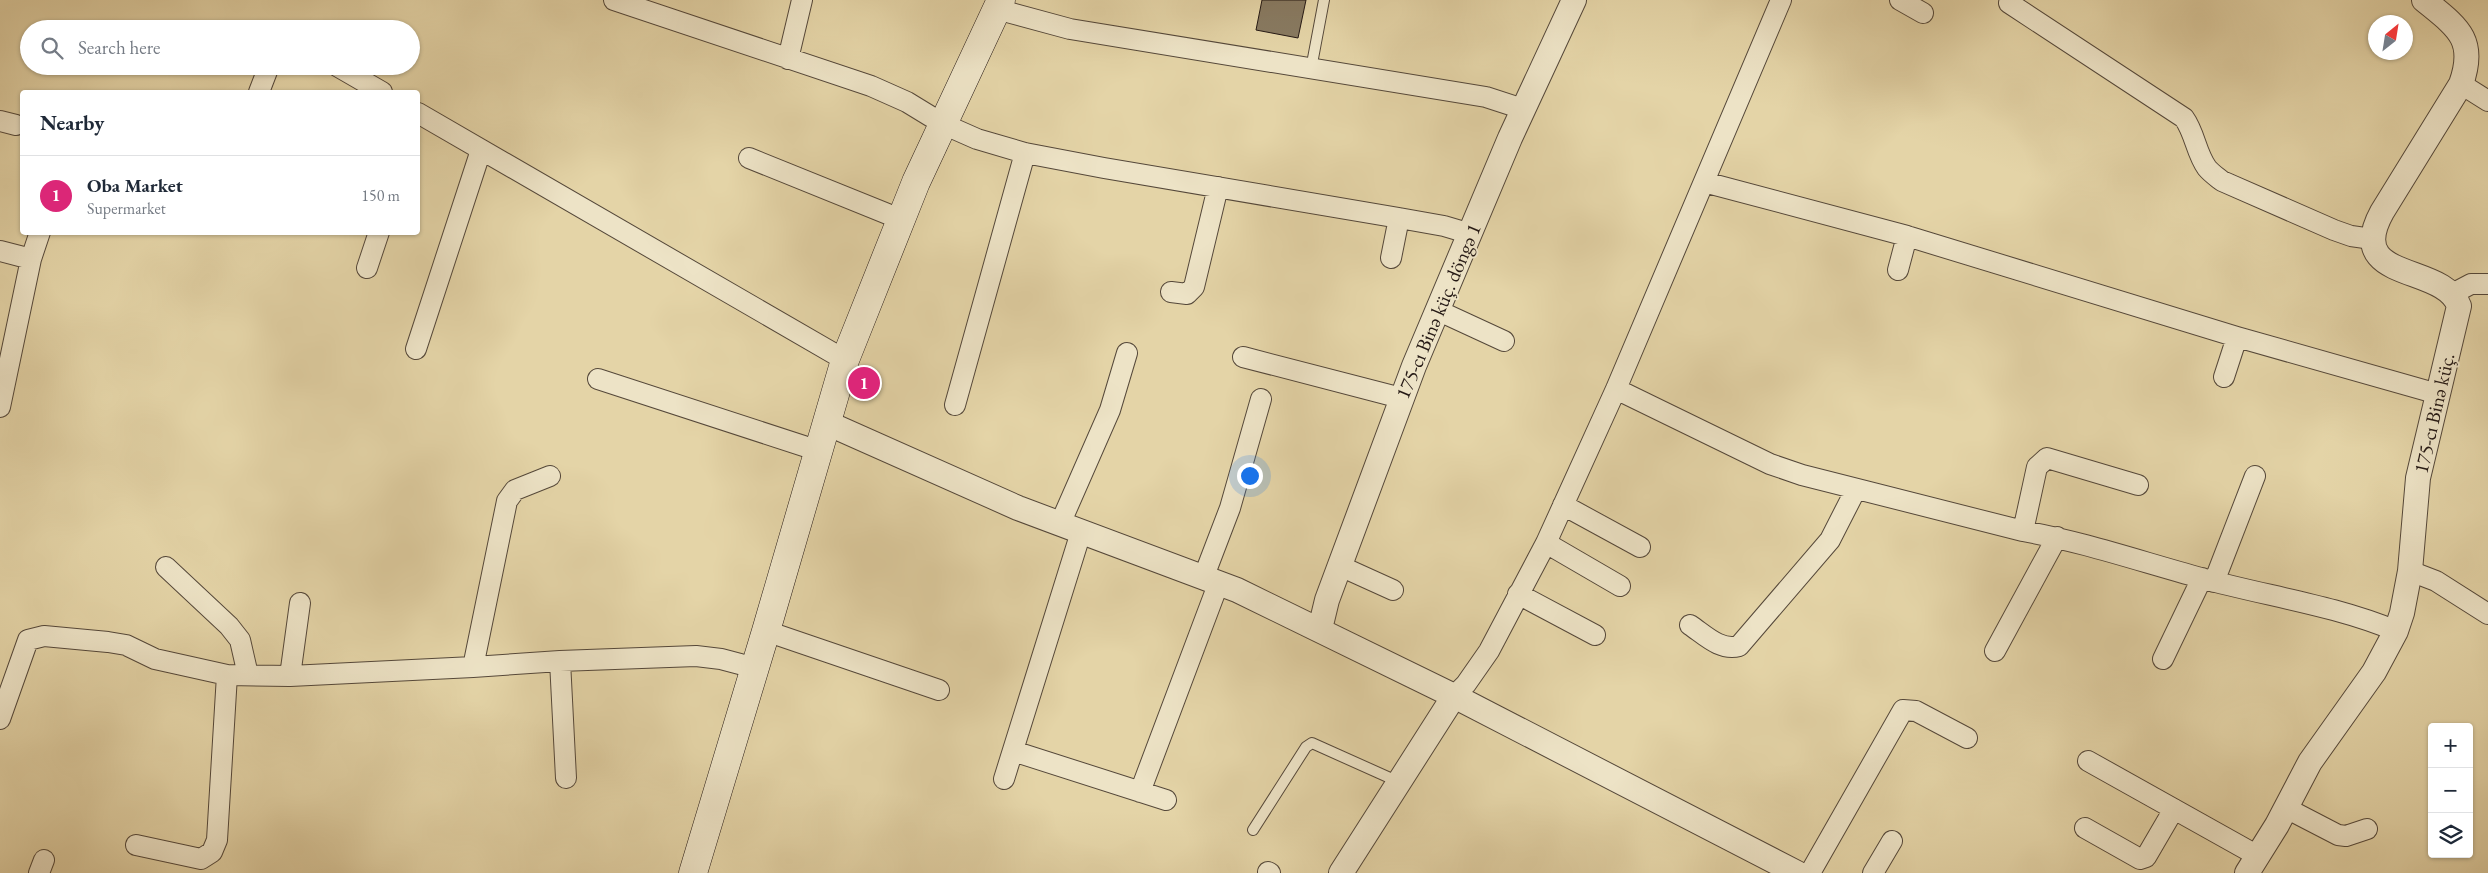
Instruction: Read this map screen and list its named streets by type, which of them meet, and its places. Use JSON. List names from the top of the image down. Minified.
{"streets":{"street":["175-cı Binə küç. döngə 1","175-cı Binə küç."]},"north":"top right","page":{"search":"Search here","heading":"Nearby","list":[{"mark":"1","name":"Oba Market","note":"Supermarket","value":"150 m"}],"pins":"1","map_buttons":["+","−"]}}
